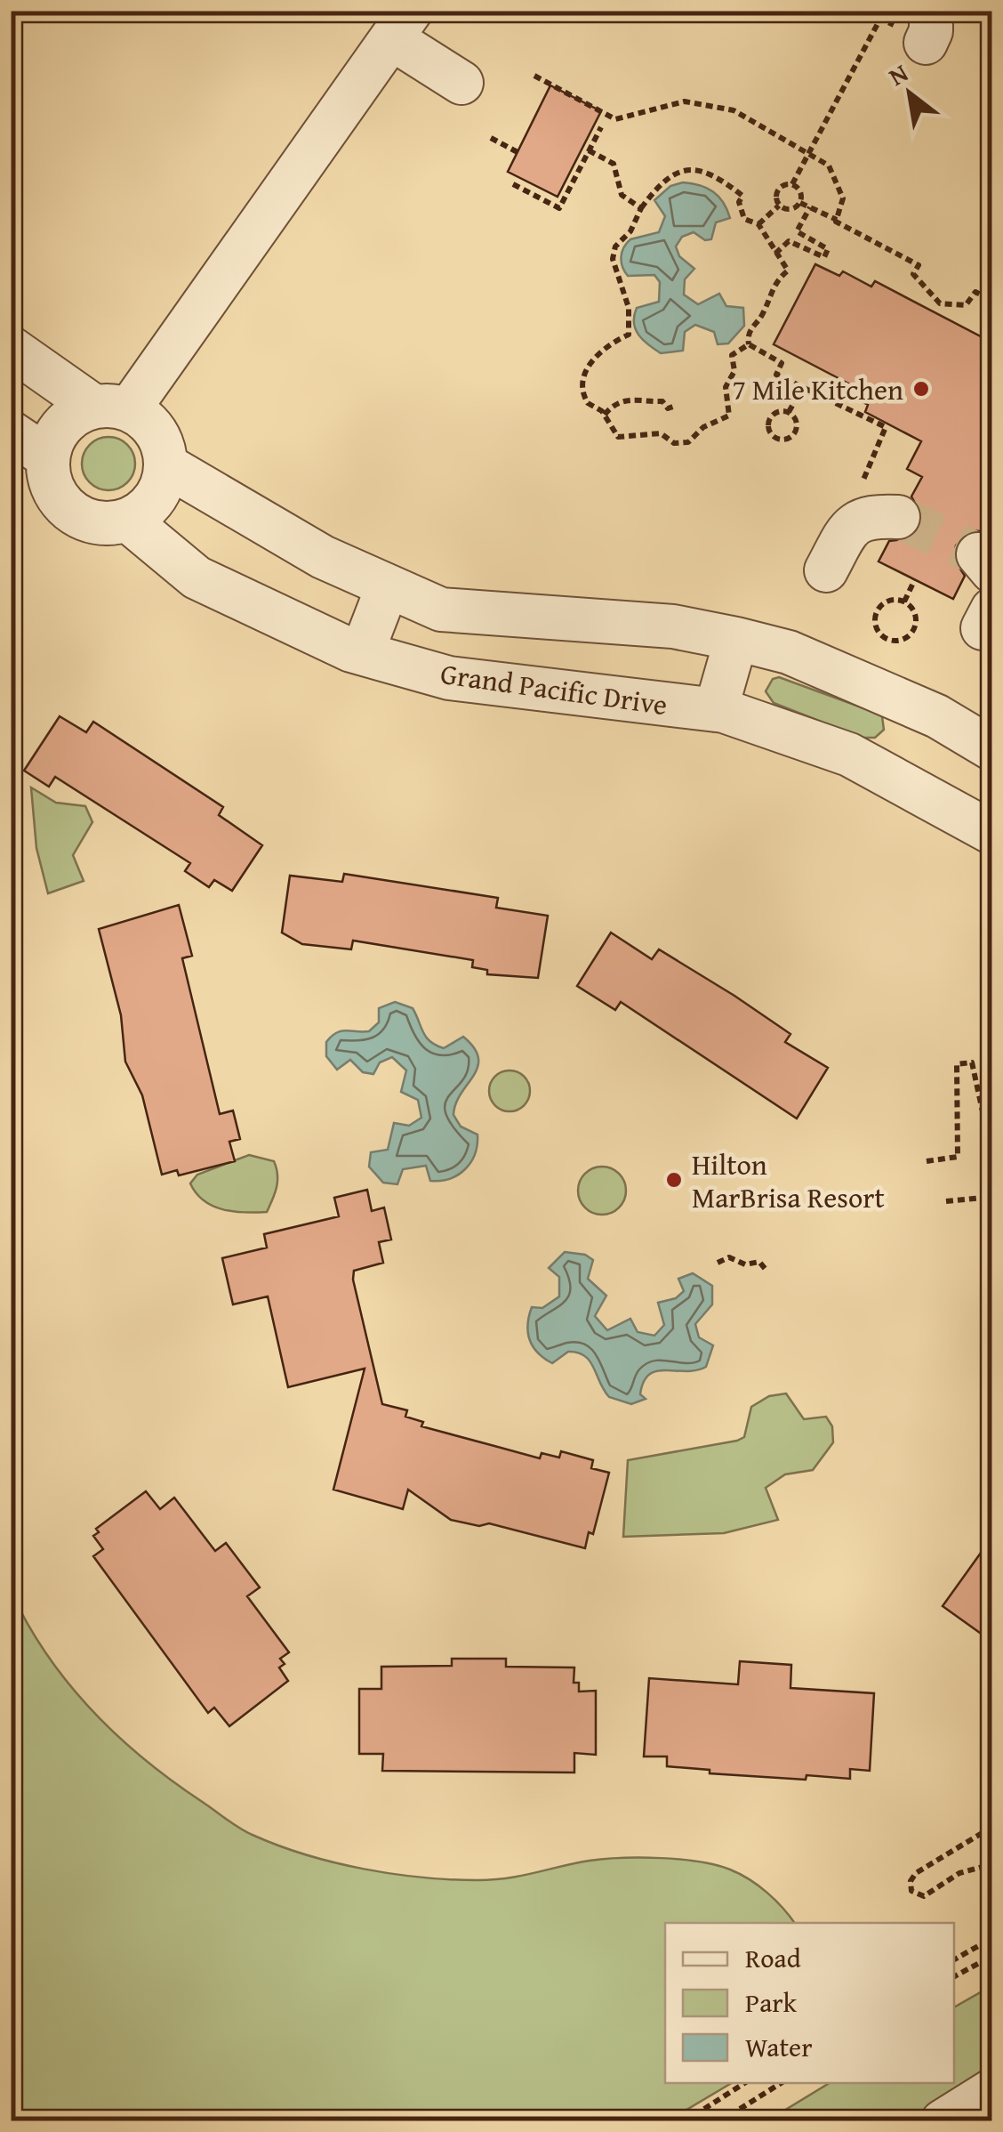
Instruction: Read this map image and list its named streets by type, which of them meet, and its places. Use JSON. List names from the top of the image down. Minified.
{"streets":{"street":["Grand Pacific Drive"]},"places":["7 Mile Kitchen","Hilton MarBrisa Resort"],"legend":["Road","Park","Water"],"north":"top left"}
